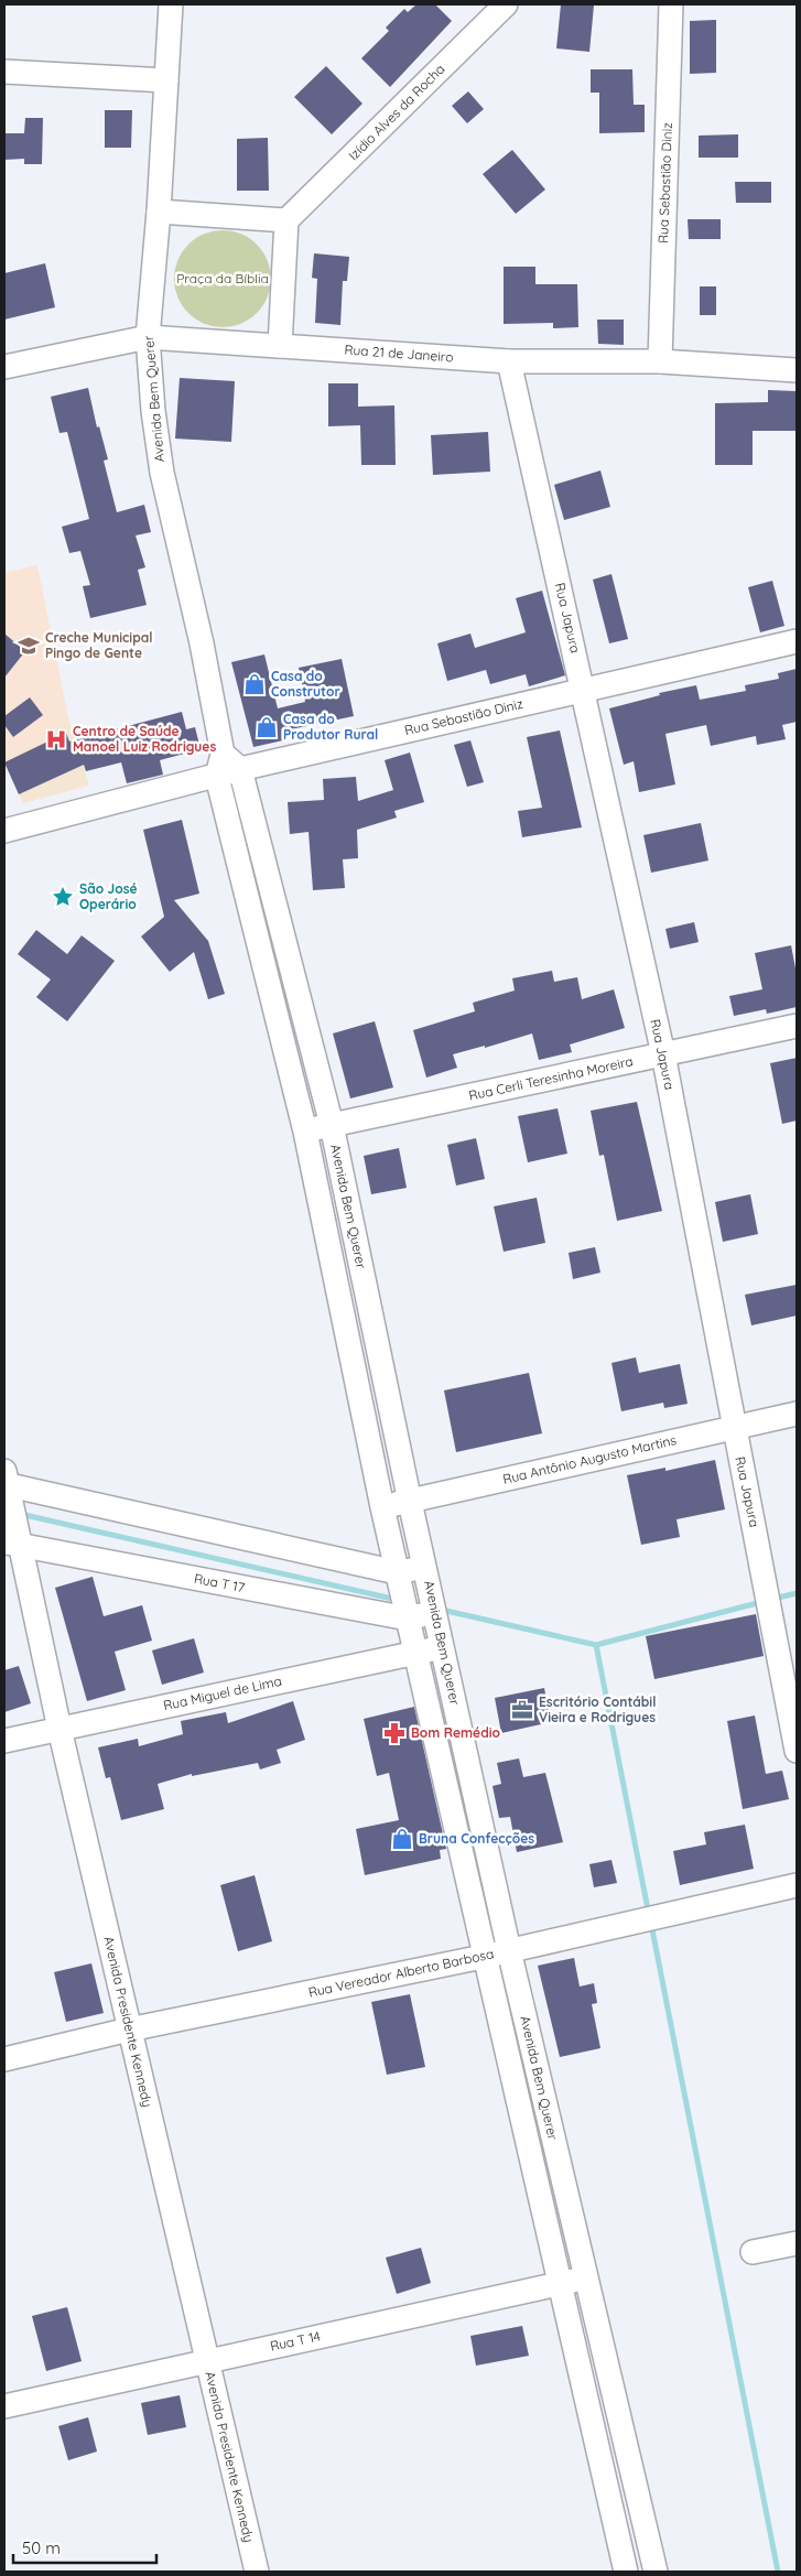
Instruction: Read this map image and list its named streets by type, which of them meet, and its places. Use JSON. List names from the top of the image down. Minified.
{"streets":{"street":["Izídio Alves da Rocha","Rua Sebastião Diniz","Rua 21 de Janeiro","Avenida Bem Querer","Rua Japura","Rua Cerli Teresinha Moreira","Rua Antônio Augusto Martins","Rua T 17","Rua Miguel de Lima","Rua Vereador Alberto Barbosa","Avenida Presidente Kennedy","Rua T 14"]},"crossings":[["Rua Sebastião Diniz","Rua 21 de Janeiro"],["Rua Sebastião Diniz","Avenida Bem Querer"],["Rua Sebastião Diniz","Rua Japura"],["Rua 21 de Janeiro","Avenida Bem Querer"],["Rua 21 de Janeiro","Rua Japura"],["Avenida Bem Querer","Rua Cerli Teresinha Moreira"],["Avenida Bem Querer","Rua Antônio Augusto Martins"],["Avenida Bem Querer","Rua T 17"],["Avenida Bem Querer","Rua Miguel de Lima"],["Avenida Bem Querer","Rua Vereador Alberto Barbosa"],["Avenida Bem Querer","Rua T 14"],["Rua Japura","Rua Cerli Teresinha Moreira"],["Rua Japura","Rua Antônio Augusto Martins"],["Rua T 17","Avenida Presidente Kennedy"],["Rua Miguel de Lima","Avenida Presidente Kennedy"],["Rua Vereador Alberto Barbosa","Avenida Presidente Kennedy"],["Avenida Presidente Kennedy","Rua T 14"]],"parks":["Praça da Bíblia"],"places":{"school or university":["Creche Municipal Pingo de Gente"],"shop":["Casa do Construtor","Casa do Produtor Rural","Bruna Confecções"],"hospital":["Centro de Saúde Manoel Luiz Rodrigues"],"place":["São José Operário"],"office":["Escritório Contábil Vieira e Rodrigues"],"pharmacy":["Bom Remédio"]},"scale_bar":"50 m"}
